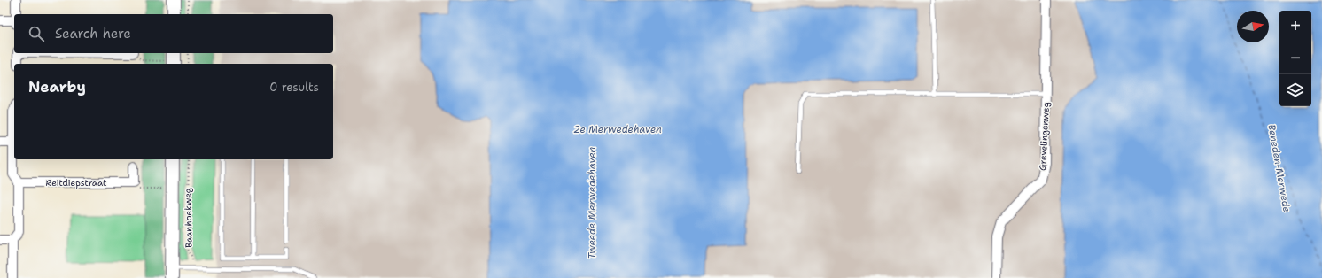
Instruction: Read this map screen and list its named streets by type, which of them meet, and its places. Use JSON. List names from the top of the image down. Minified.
{"streets":{"street":["Grevelingenweg","Reitdiepstraat","Baanhoekweg"]},"water":["2e Merwedehaven","Beneden-Merwede","Tweede Merwedehaven"],"north":"right","page":{"map_buttons":["+","−"],"search":"Search here","heading":["Nearby","0 results"]}}
